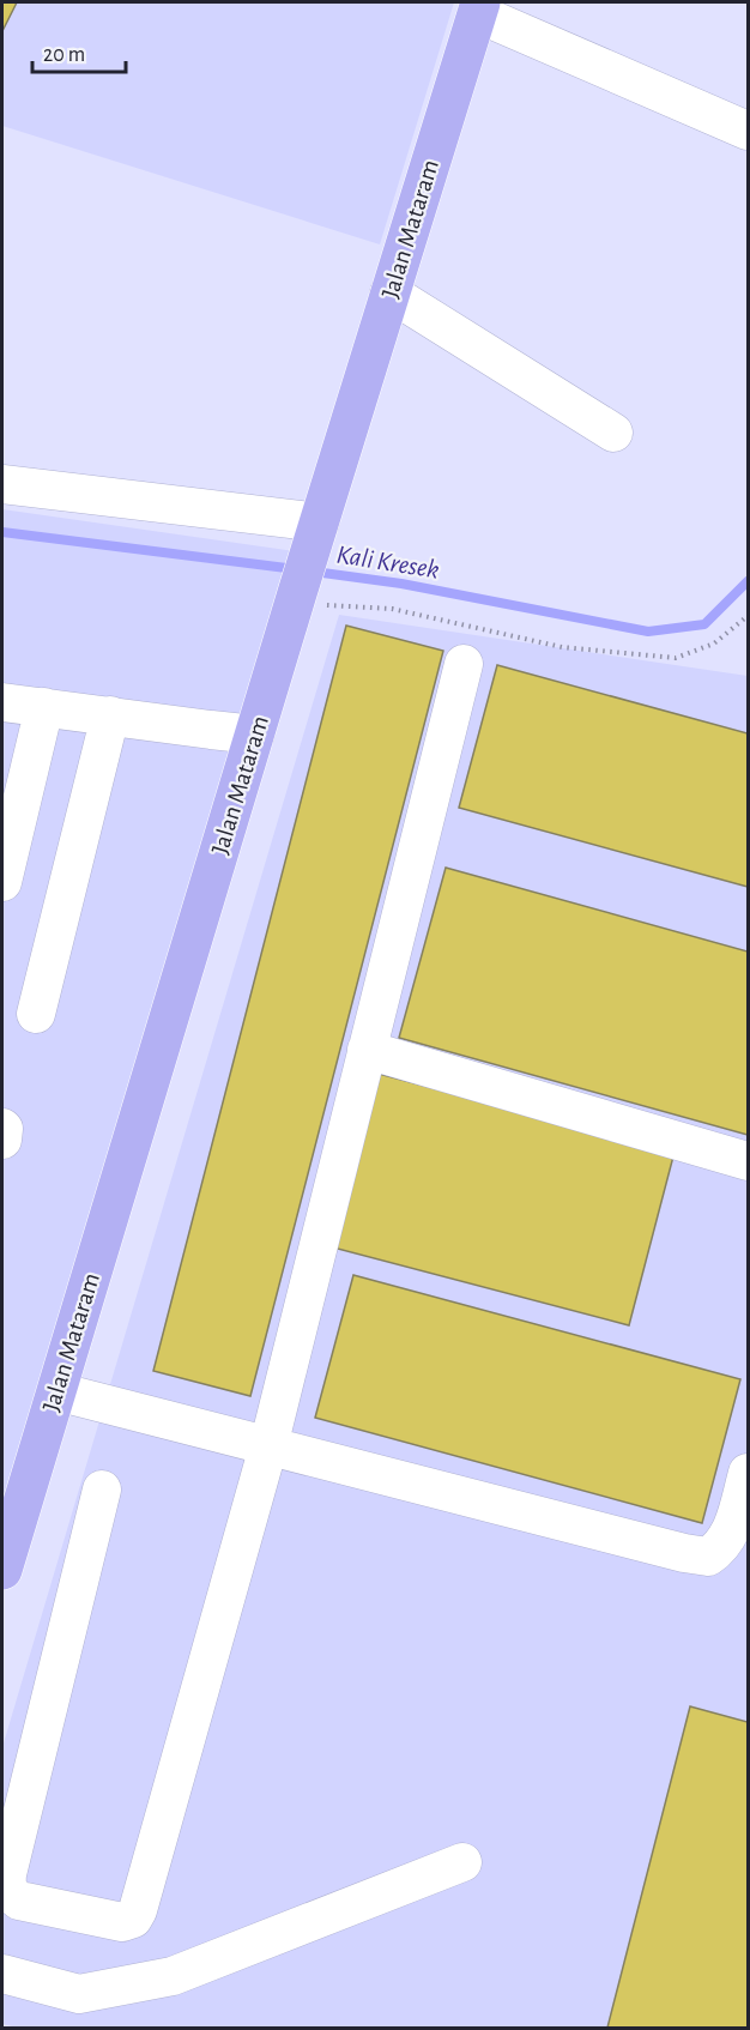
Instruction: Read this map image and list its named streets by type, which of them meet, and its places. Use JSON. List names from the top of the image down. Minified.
{"streets":{"main road":["Jalan Mataram"]},"water":["Kali Kresek"],"scale_bar":"20 m"}
